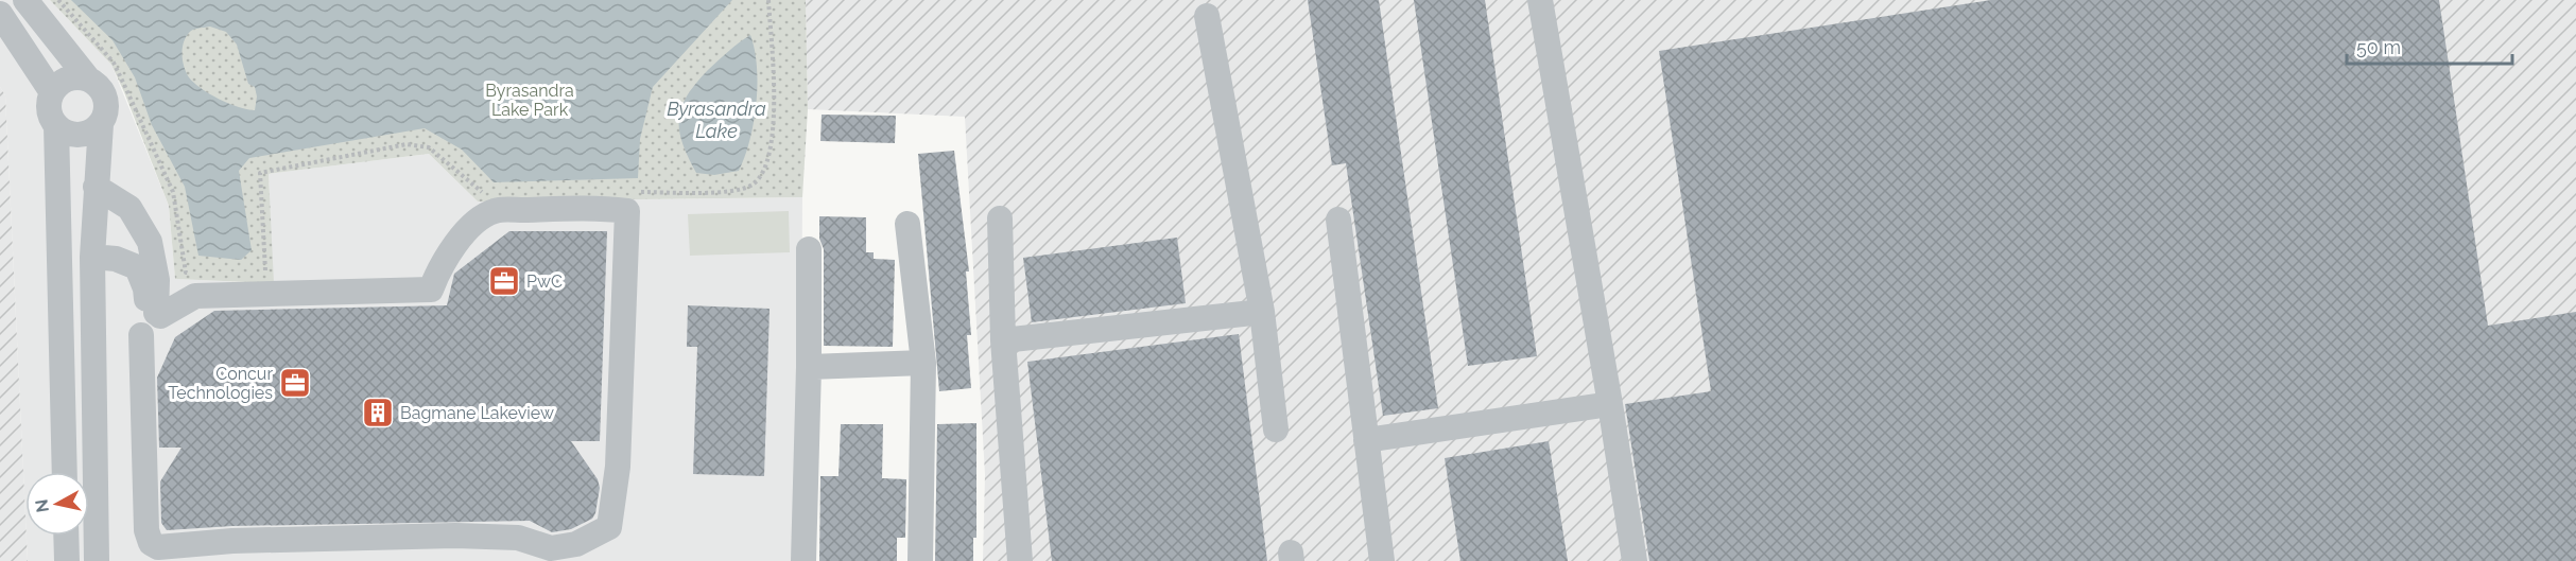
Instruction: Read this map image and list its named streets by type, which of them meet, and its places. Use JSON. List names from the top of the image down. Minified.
{"water":["Byrasandra Lake"],"parks":["Byrasandra Lake Park"],"places":{"office":["PwC","Concur Technologies"],"building":["Bagmane Lakeview"]},"scale_bar":"50 m","north":"left"}
